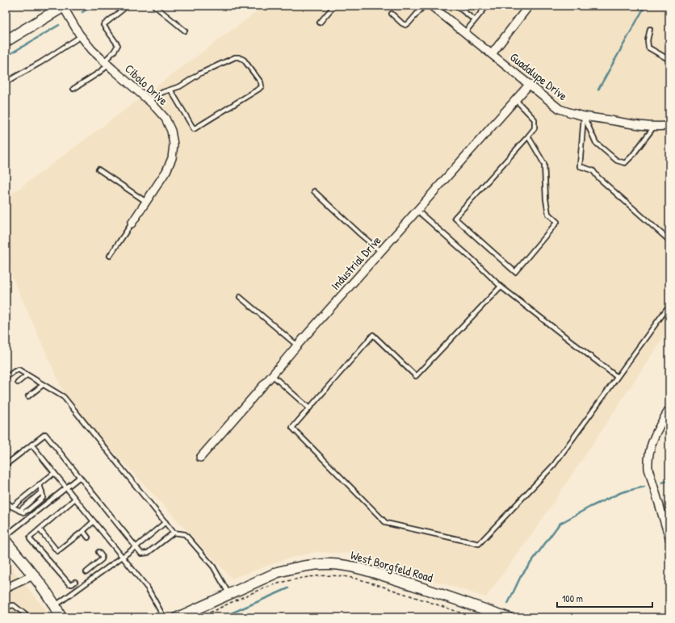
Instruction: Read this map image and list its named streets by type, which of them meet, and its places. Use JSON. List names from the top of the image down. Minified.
{"streets":{"street":["Guadalupe Drive","Cibolo Drive","Industrial Drive","West Borgfeld Road"]},"crossings":[["Guadalupe Drive","Industrial Drive"]],"scale_bar":"100 m"}
